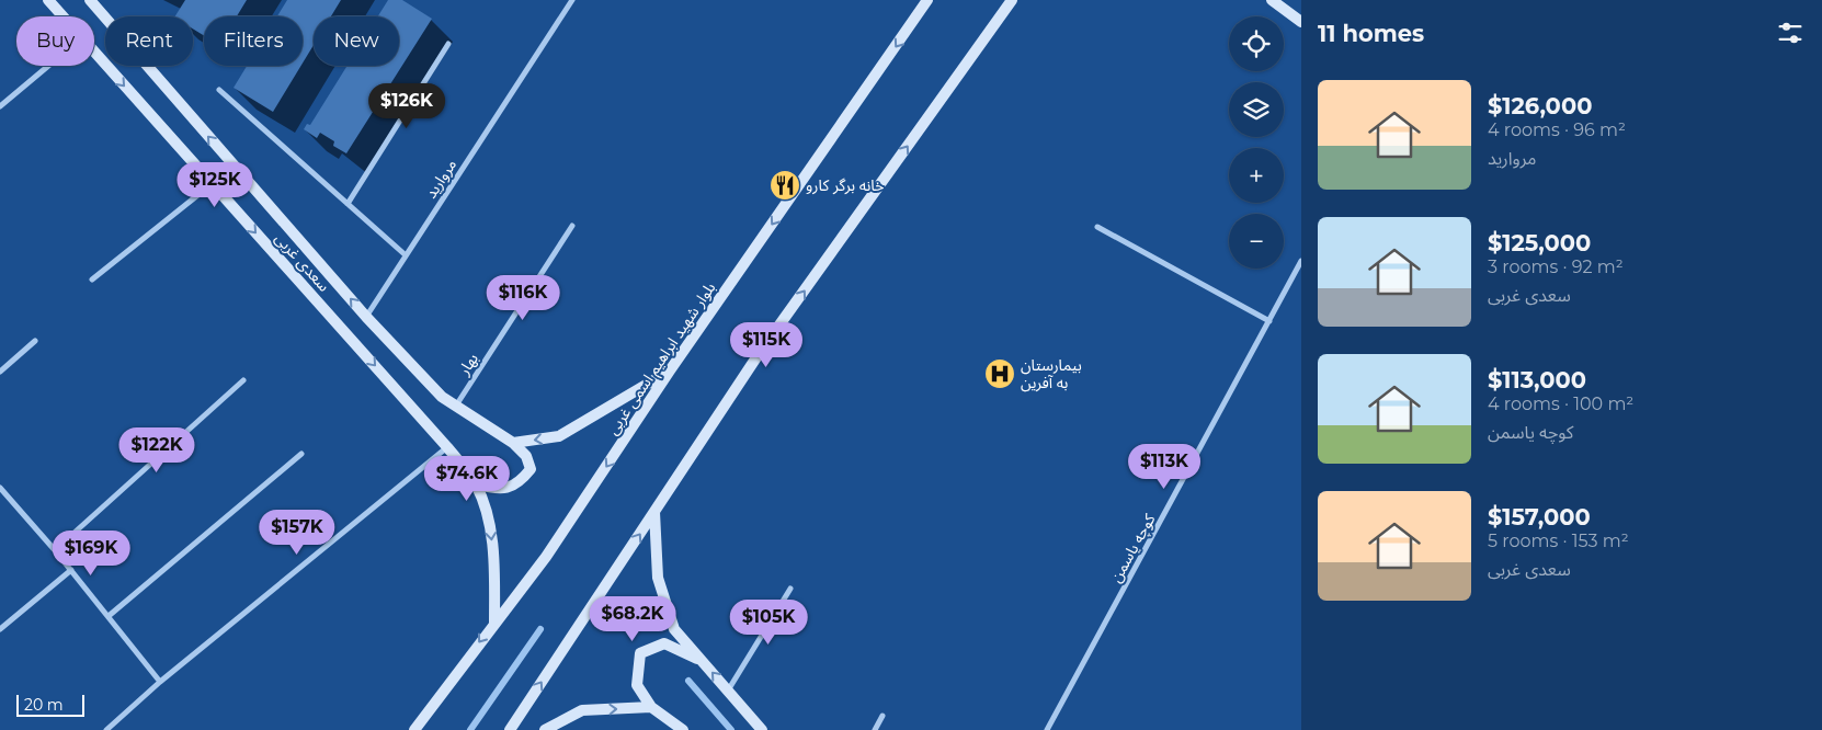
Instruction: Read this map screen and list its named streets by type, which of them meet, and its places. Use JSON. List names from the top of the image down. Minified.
{"streets":{"street":["مروارید","سعدی غربی","بلوار شهید ابراهیم اسمی غربی","بهار","کوچه یاسمن"]},"crossings":[["مروارید","سعدی غربی"],["سعدی غربی","بلوار شهید ابراهیم اسمی غربی"],["سعدی غربی","بهار"]],"places":{"restaurant":["خانه برگر کارو"],"hospital":["بیمارستان به آفرین"]},"scale_bar":"20 m","page":{"heading":"11 homes","map_buttons":["+","−"],"chip":["Buy","Rent","Filters","New"],"list":[{"name":"$126,000","note":"4 rooms · 96 m² · مروارید"},{"name":"$125,000","note":"3 rooms · 92 m² · سعدی غربی"},{"name":"$113,000","note":"4 rooms · 100 m² · کوچه یاسمن"},{"name":"$157,000","note":"5 rooms · 153 m² · سعدی غربی"}],"price":["$126K","$125K","$116K","$115K","$122K","$113K","$74.6K","$157K","$169K","$68.2K","$105K"],"scale":"20 m"}}
